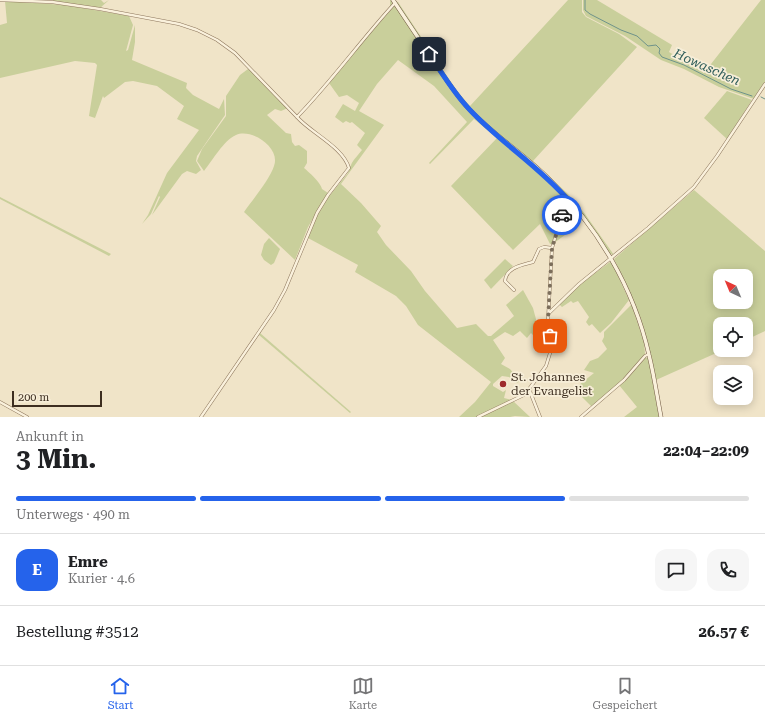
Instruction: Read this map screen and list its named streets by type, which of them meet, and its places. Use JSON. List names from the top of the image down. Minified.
{"water":["Howaschen"],"places":["St. Johannes der Evangelist"],"scale_bar":"200 m","north":"top left","page":{"scale":"200 m","heading":["3 Min.","Ankunft in","22:04–22:09"],"panel":["Emre","Kurier · 4.6","Bestellung #3512","26.57 €"],"bar":"Unterwegs · 490 m","round":"E","tabs":["Start","Karte","Gespeichert"]}}
